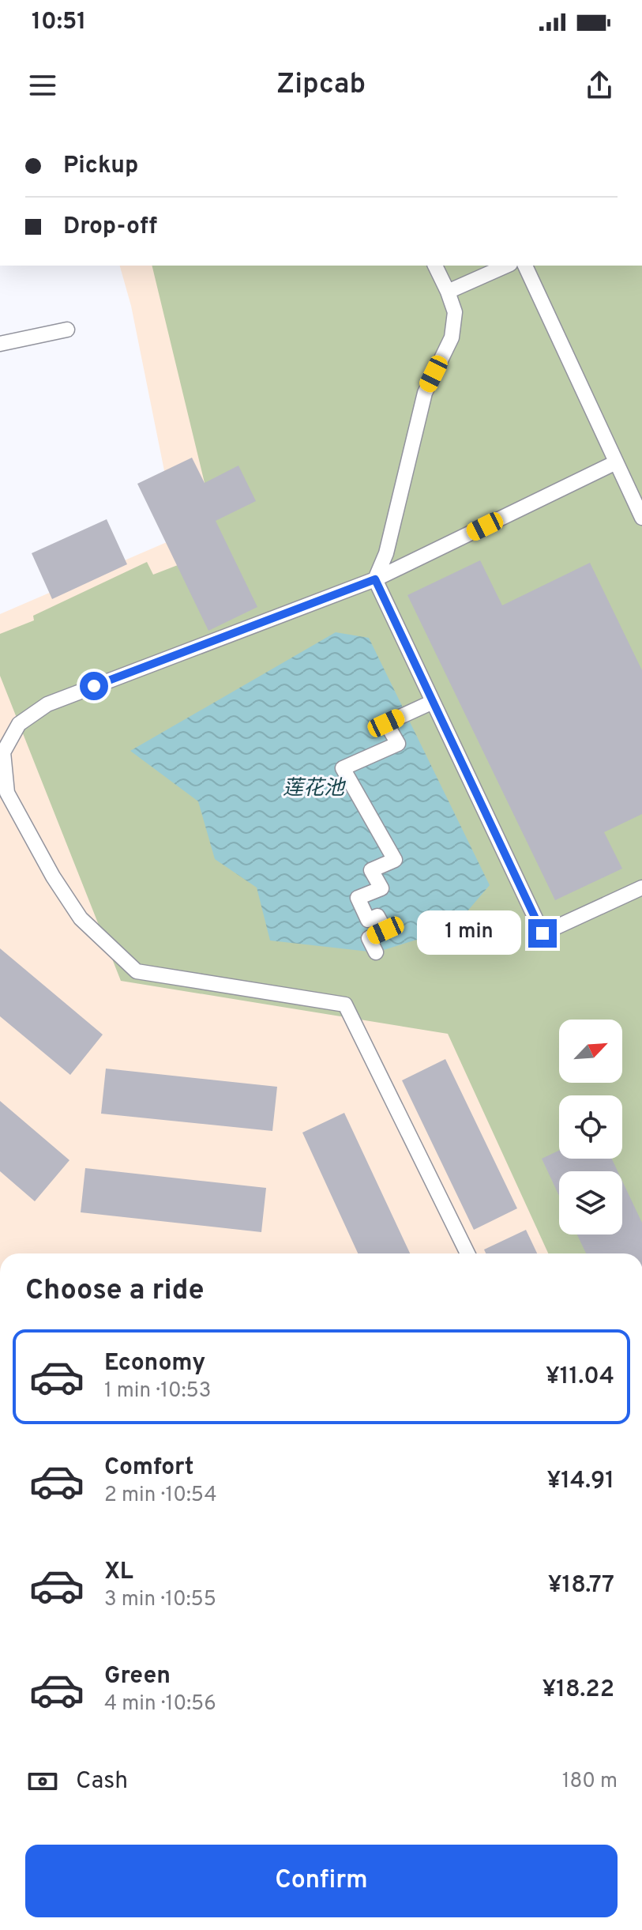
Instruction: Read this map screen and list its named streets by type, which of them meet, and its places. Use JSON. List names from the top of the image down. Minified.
{"water":["莲花池"],"north":"top right","page":{"status":"10:51","header":"Zipcab","banner":["Pickup","Drop-off"],"bubble":"1 min","heading":"Choose a ride","list":[{"name":"Economy","note":"1 min · 10:53","value":"¥11.04"},{"name":"Comfort","note":"2 min · 10:54","value":"¥14.91"},{"name":"XL","note":"3 min · 10:55","value":"¥18.77"},{"name":"Green","note":"4 min · 10:56","value":"¥18.22"}],"pay":["Cash","180 m"],"buttons":"Confirm"}}
